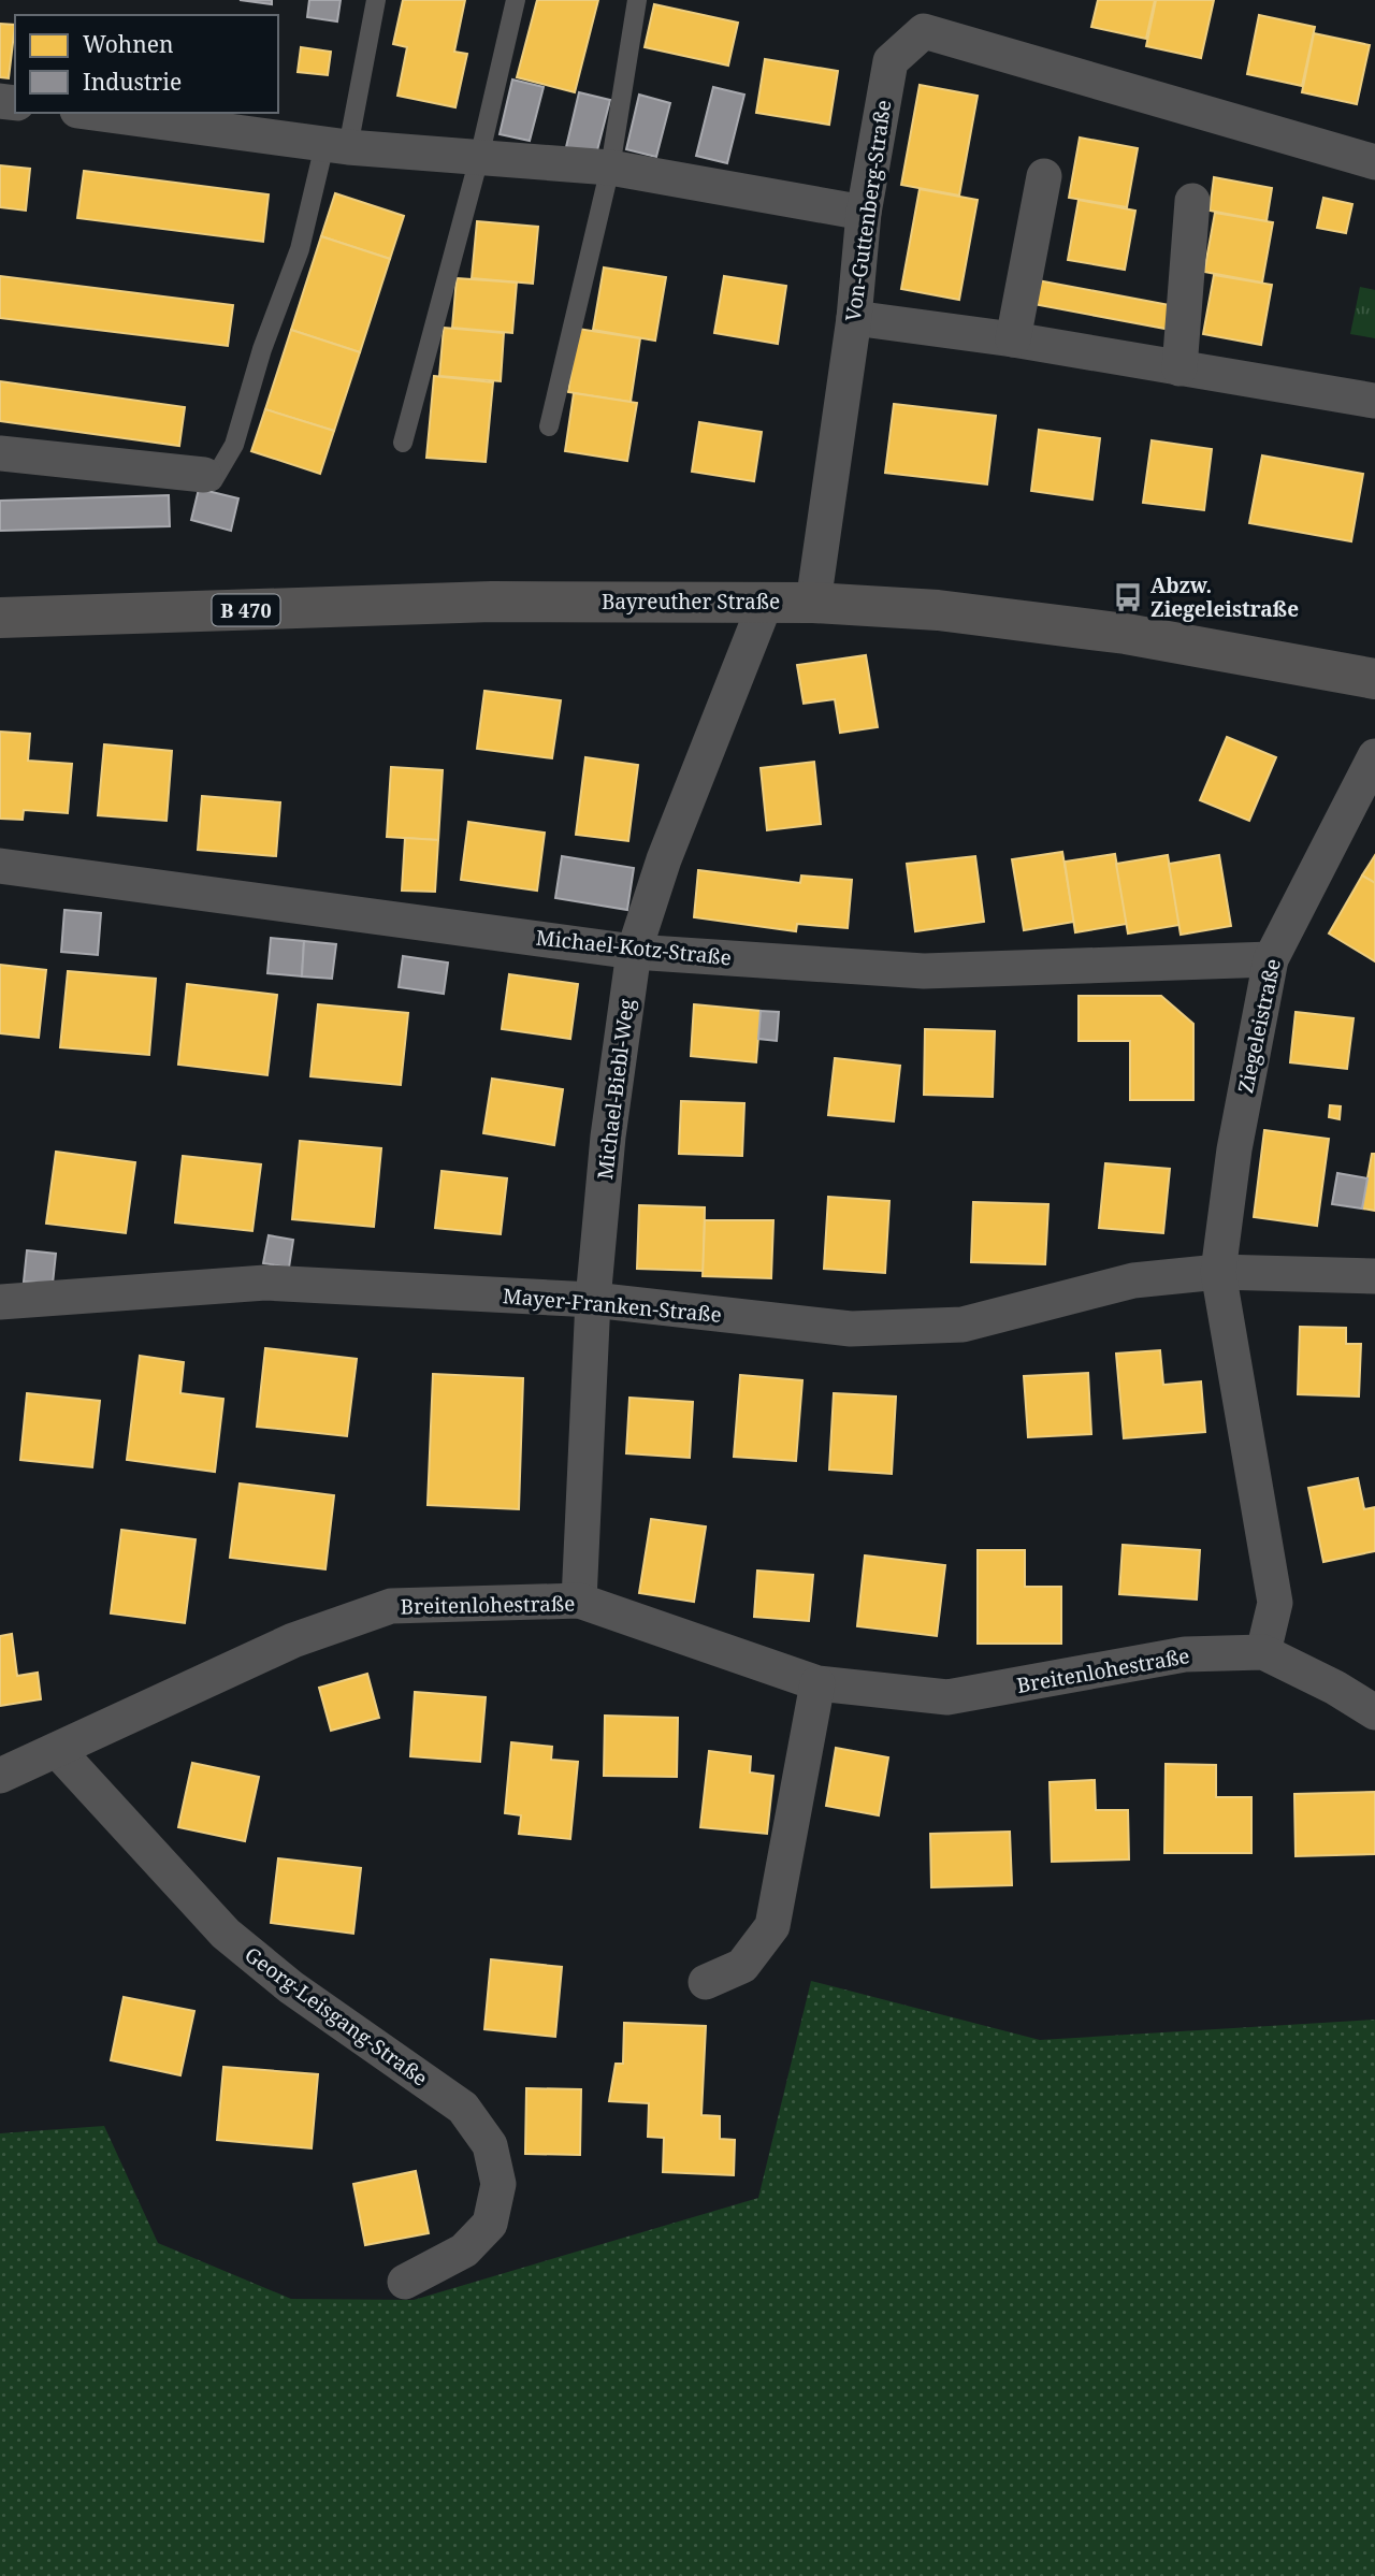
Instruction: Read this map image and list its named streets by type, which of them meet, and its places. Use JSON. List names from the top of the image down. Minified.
{"streets":{"main road":["Bayreuther Straße","B 470"],"street":["Von-Guttenberg-Straße","Michael-Kotz-Straße","Ziegeleistraße","Michael-Biebl-Weg","Mayer-Franken-Straße","Breitenlohestraße","Georg-Leisgang-Straße"]},"crossings":[["Von-Guttenberg-Straße","Bayreuther Straße"],["Bayreuther Straße","Michael-Biebl-Weg"],["Michael-Kotz-Straße","Ziegeleistraße"],["Michael-Kotz-Straße","Michael-Biebl-Weg"],["Ziegeleistraße","Mayer-Franken-Straße"],["Ziegeleistraße","Breitenlohestraße"],["Michael-Biebl-Weg","Mayer-Franken-Straße"],["Michael-Biebl-Weg","Breitenlohestraße"],["Breitenlohestraße","Georg-Leisgang-Straße"]],"places":{"bus stop":["Abzw. Ziegeleistraße"]},"legend":["Wohnen","Industrie"]}
